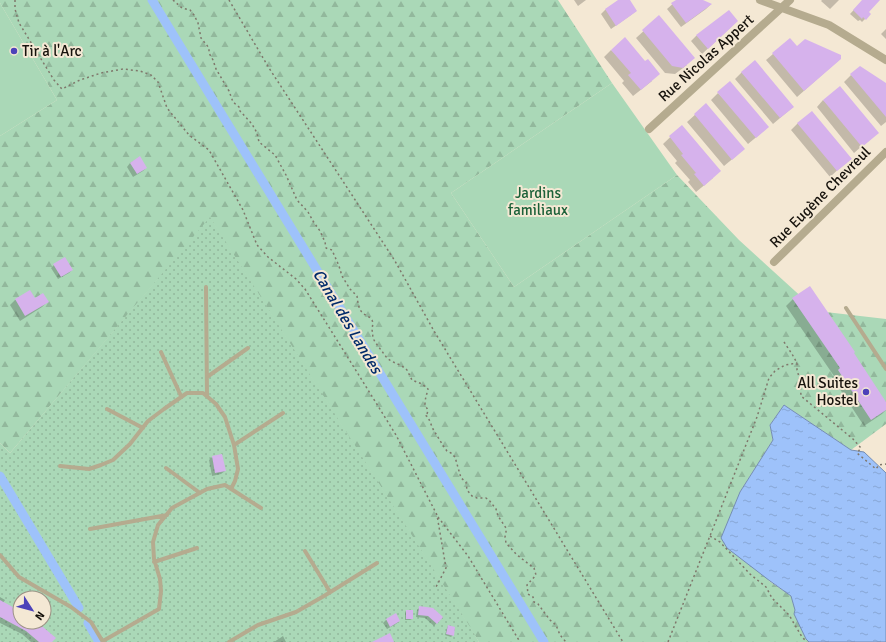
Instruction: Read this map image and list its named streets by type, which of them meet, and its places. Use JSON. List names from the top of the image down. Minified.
{"streets":{"street":["Rue Nicolas Appert","Rue Eugène Chevreul"]},"water":["Canal des Landes"],"parks":["Jardins familiaux"],"places":["Tir à l'Arc","All Suites Hostel"],"north":"bottom right"}
